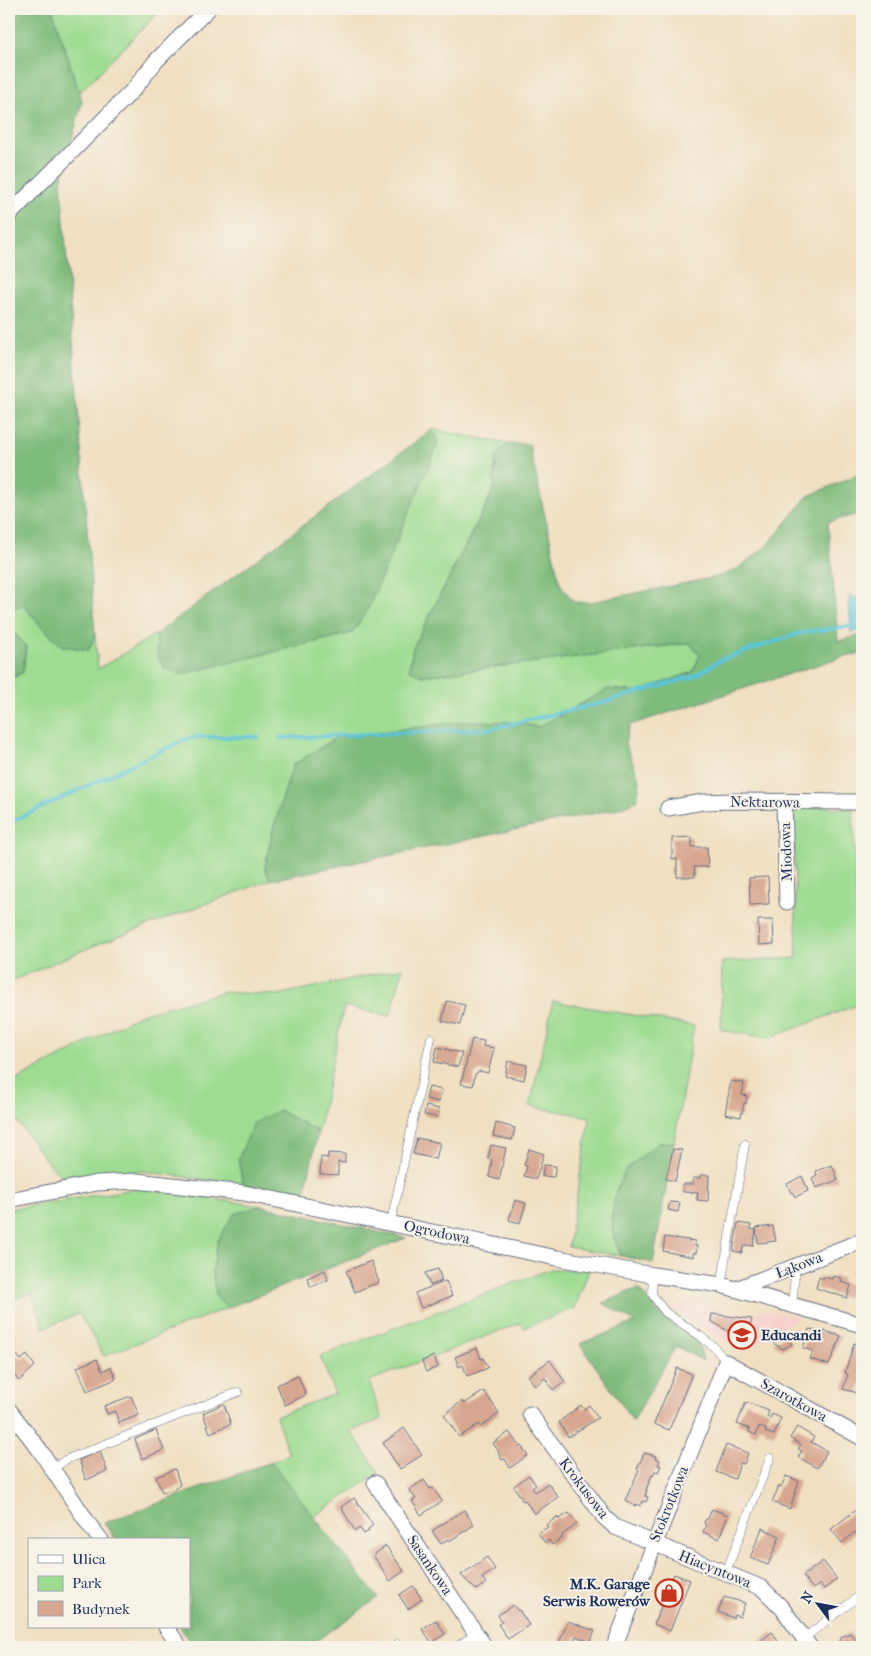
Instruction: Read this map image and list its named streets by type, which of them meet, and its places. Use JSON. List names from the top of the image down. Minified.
{"streets":{"street":["Nektarowa","Miodowa","Ogrodowa","Łąkowa","Szarotkowa","Krokusowa","Stokrotkowa","Sasankowa","Hiacyntowa"]},"crossings":[["Nektarowa","Miodowa"],["Ogrodowa","Łąkowa"],["Szarotkowa","Stokrotkowa"],["Krokusowa","Stokrotkowa"],["Krokusowa","Hiacyntowa"],["Stokrotkowa","Hiacyntowa"]],"places":{"school or university":["Educandi"],"shop":["M.K. Garage Serwis Rowerów"]},"legend":["Ulica","Park","Budynek"],"north":"top left"}
